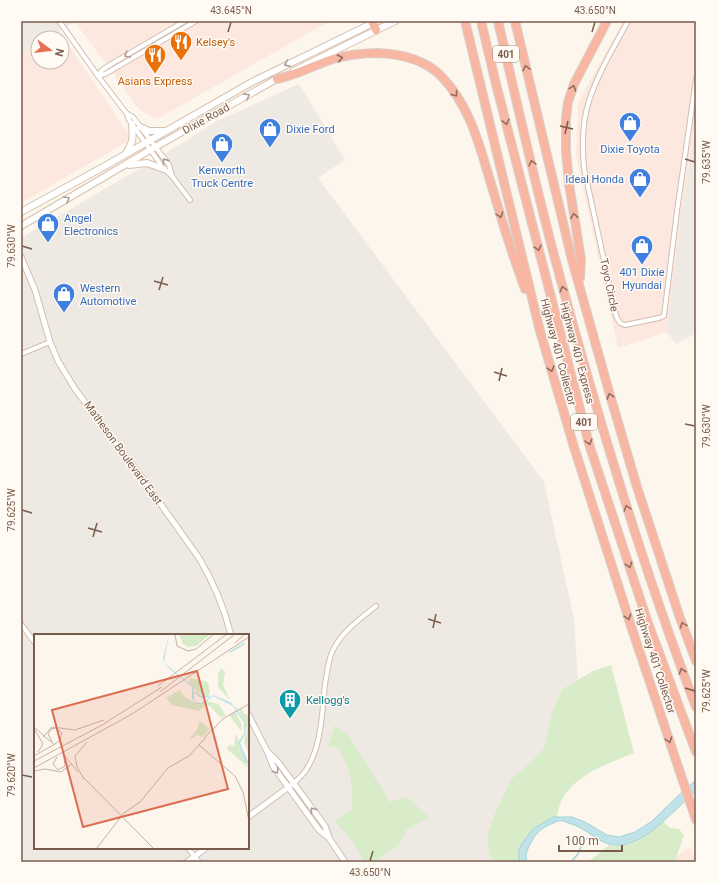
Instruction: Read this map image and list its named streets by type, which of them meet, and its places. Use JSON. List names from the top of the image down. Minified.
{"streets":{"highway":["401","Highway 401 Collector","Highway 401 Express"],"main road":["Dixie Road"],"street":["Toyo Circle","Matheson Boulevard East"]},"places":{"restaurant":["Kelsey's","Asians Express"],"shop":["Dixie Toyota","Dixie Ford","Kenworth Truck Centre","Ideal Honda","Angel Electronics","401 Dixie Hyundai","Western Automotive"],"building":["Kellogg's"]},"scale_bar":"100 m","north":"right","coordinates":["43.645°N","43.650°N","79.635°W","79.630°W","79.625°W","79.620°W"]}
